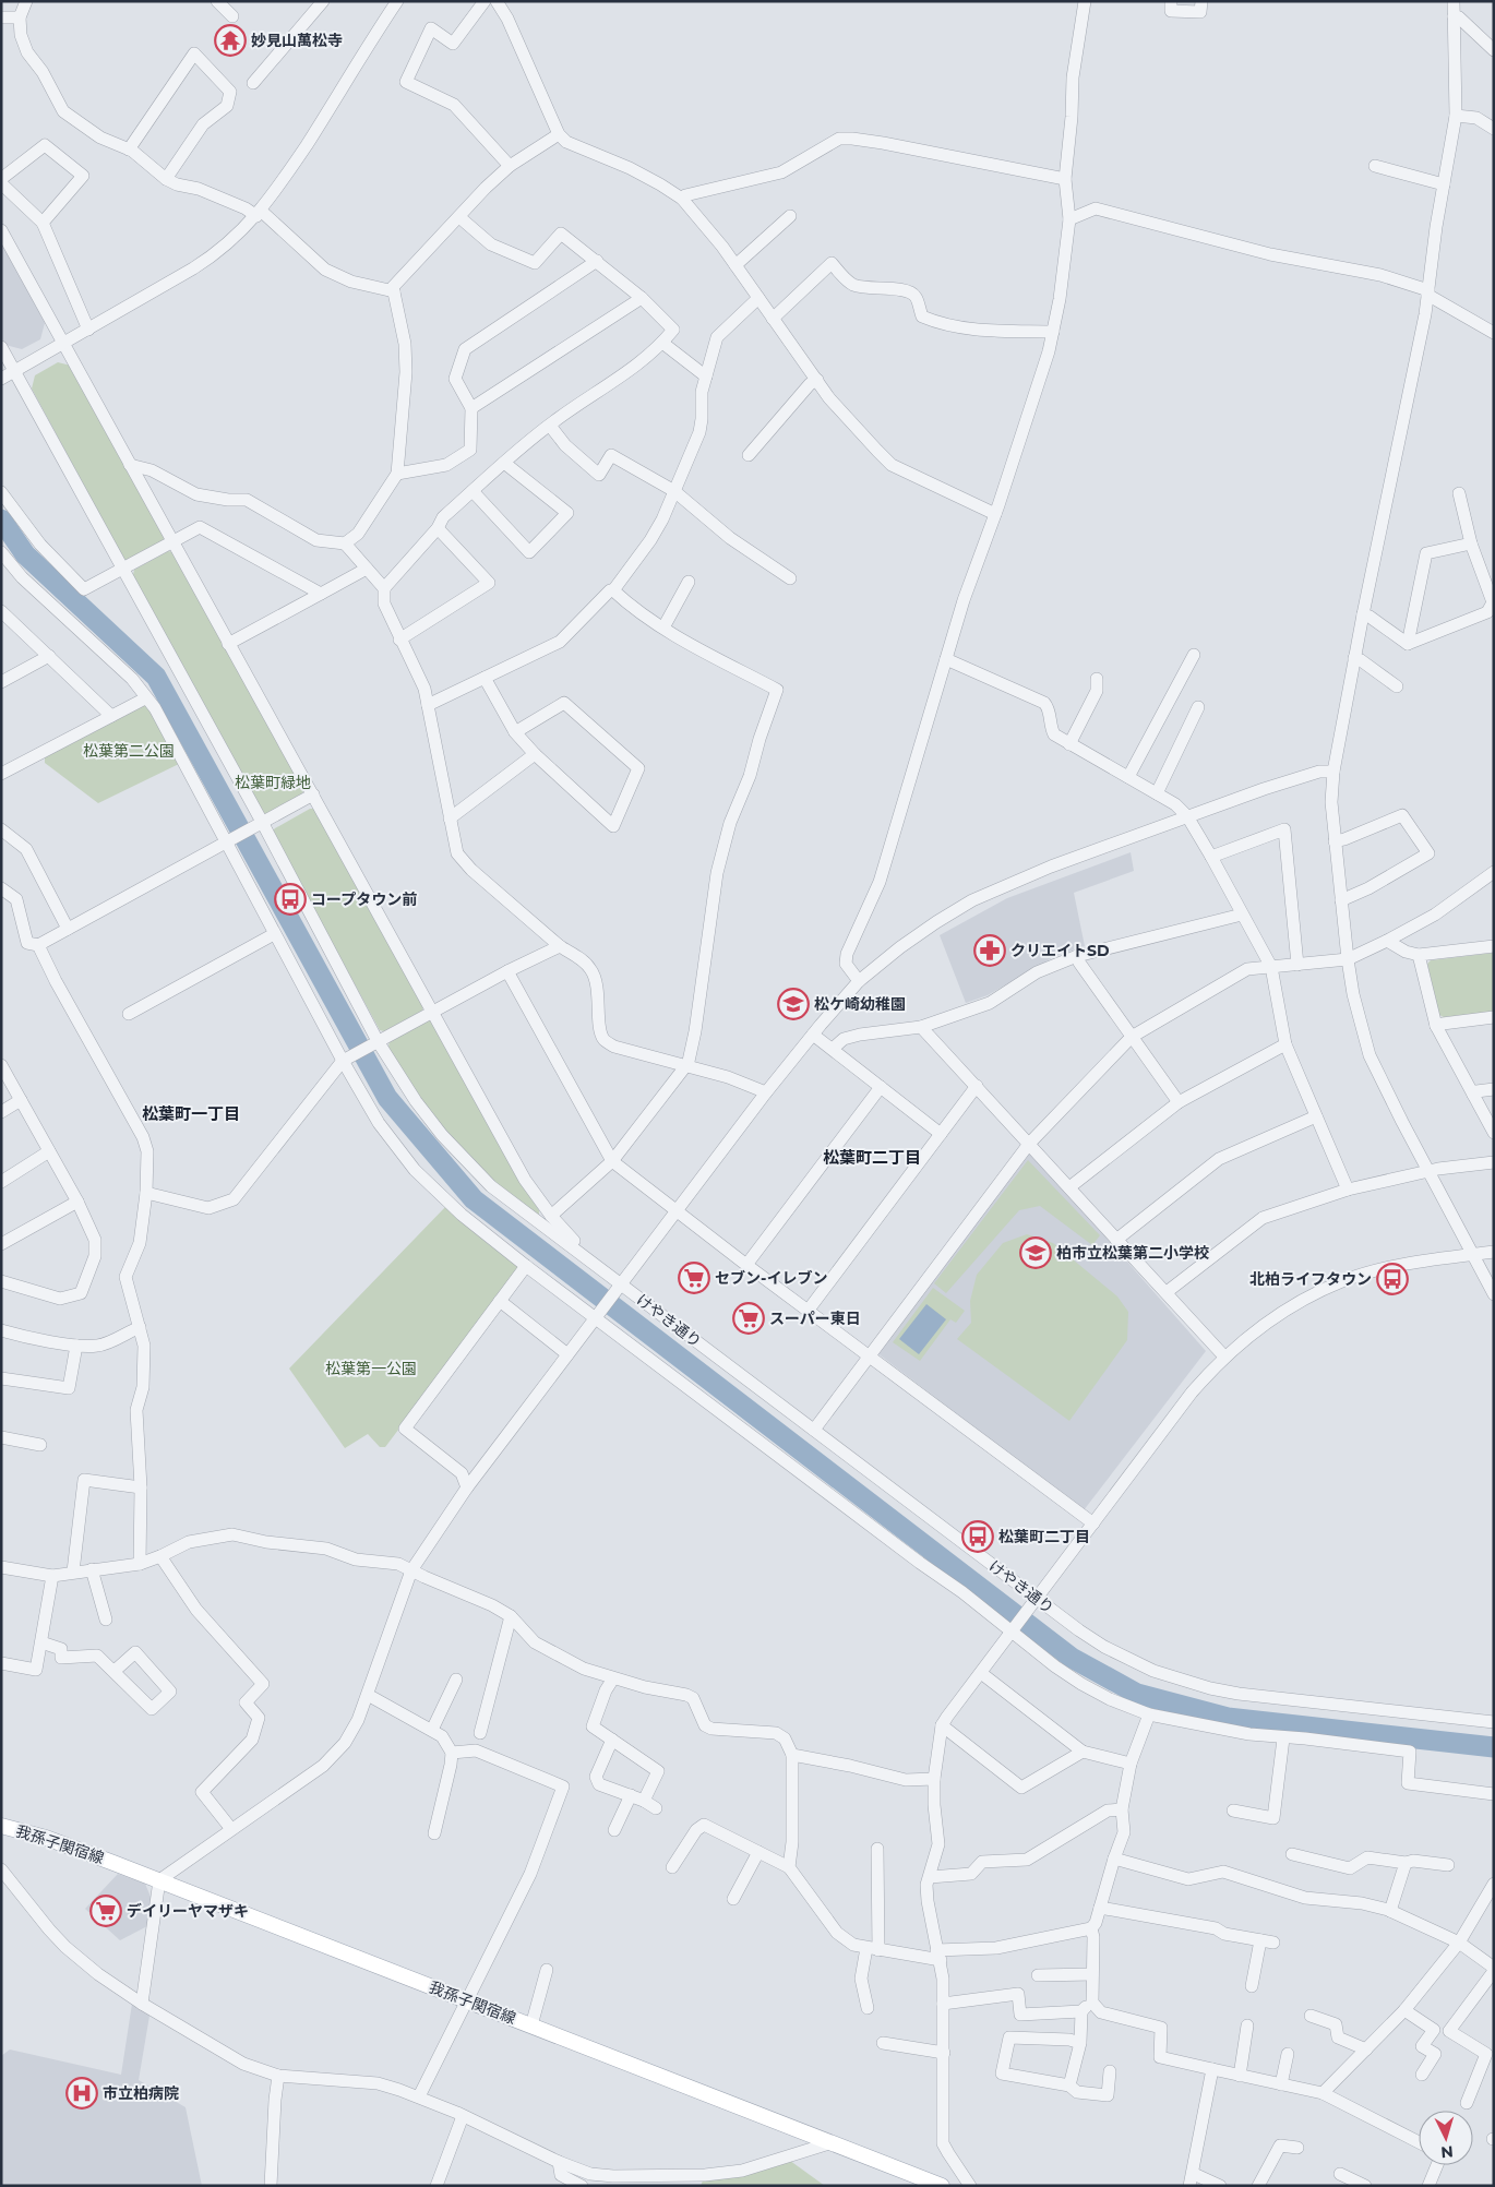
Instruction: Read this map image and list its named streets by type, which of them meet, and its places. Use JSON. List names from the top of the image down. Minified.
{"streets":{"main road":["我孫子関宿線"],"street":["けやき通り"]},"districts":["松葉町一丁目","松葉町二丁目"],"parks":["松葉第二公園","松葉町緑地","松葉第一公園"],"places":{"temple":["妙見山萬松寺"],"bus stop":["コープタウン前","北柏ライフタウン","松葉町二丁目"],"pharmacy":["クリエイトSD"],"school or university":["松ケ崎幼稚園","柏市立松葉第二小学校"],"supermarket":["セブン-イレブン","スーパー東日","デイリーヤマザキ"],"hospital":["市立柏病院"]},"north":"bottom"}
